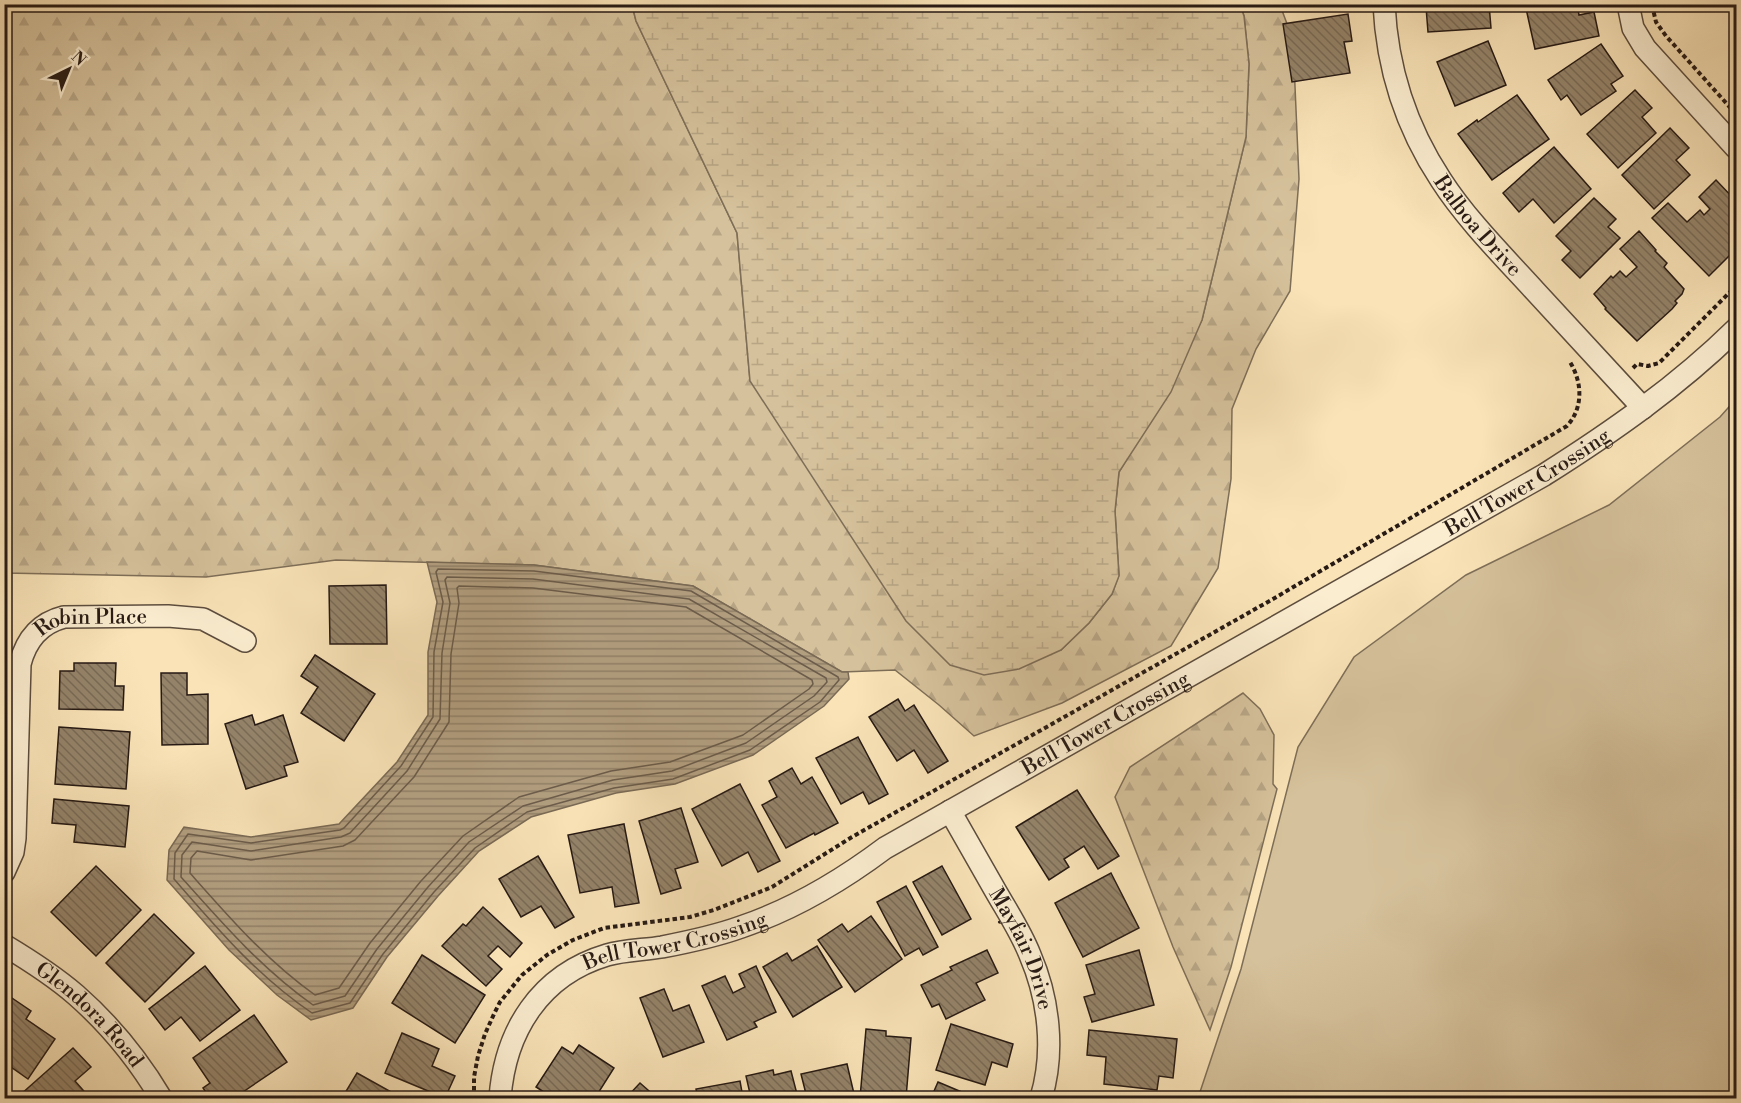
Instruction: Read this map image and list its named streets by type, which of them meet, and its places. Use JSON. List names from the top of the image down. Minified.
{"streets":{"street":["Balboa Drive","Bell Tower Crossing","Robin Place","Mayfair Drive","Glendora Road"]},"crossings":[["Balboa Drive","Bell Tower Crossing"],["Bell Tower Crossing","Mayfair Drive"]],"north":"top right"}
